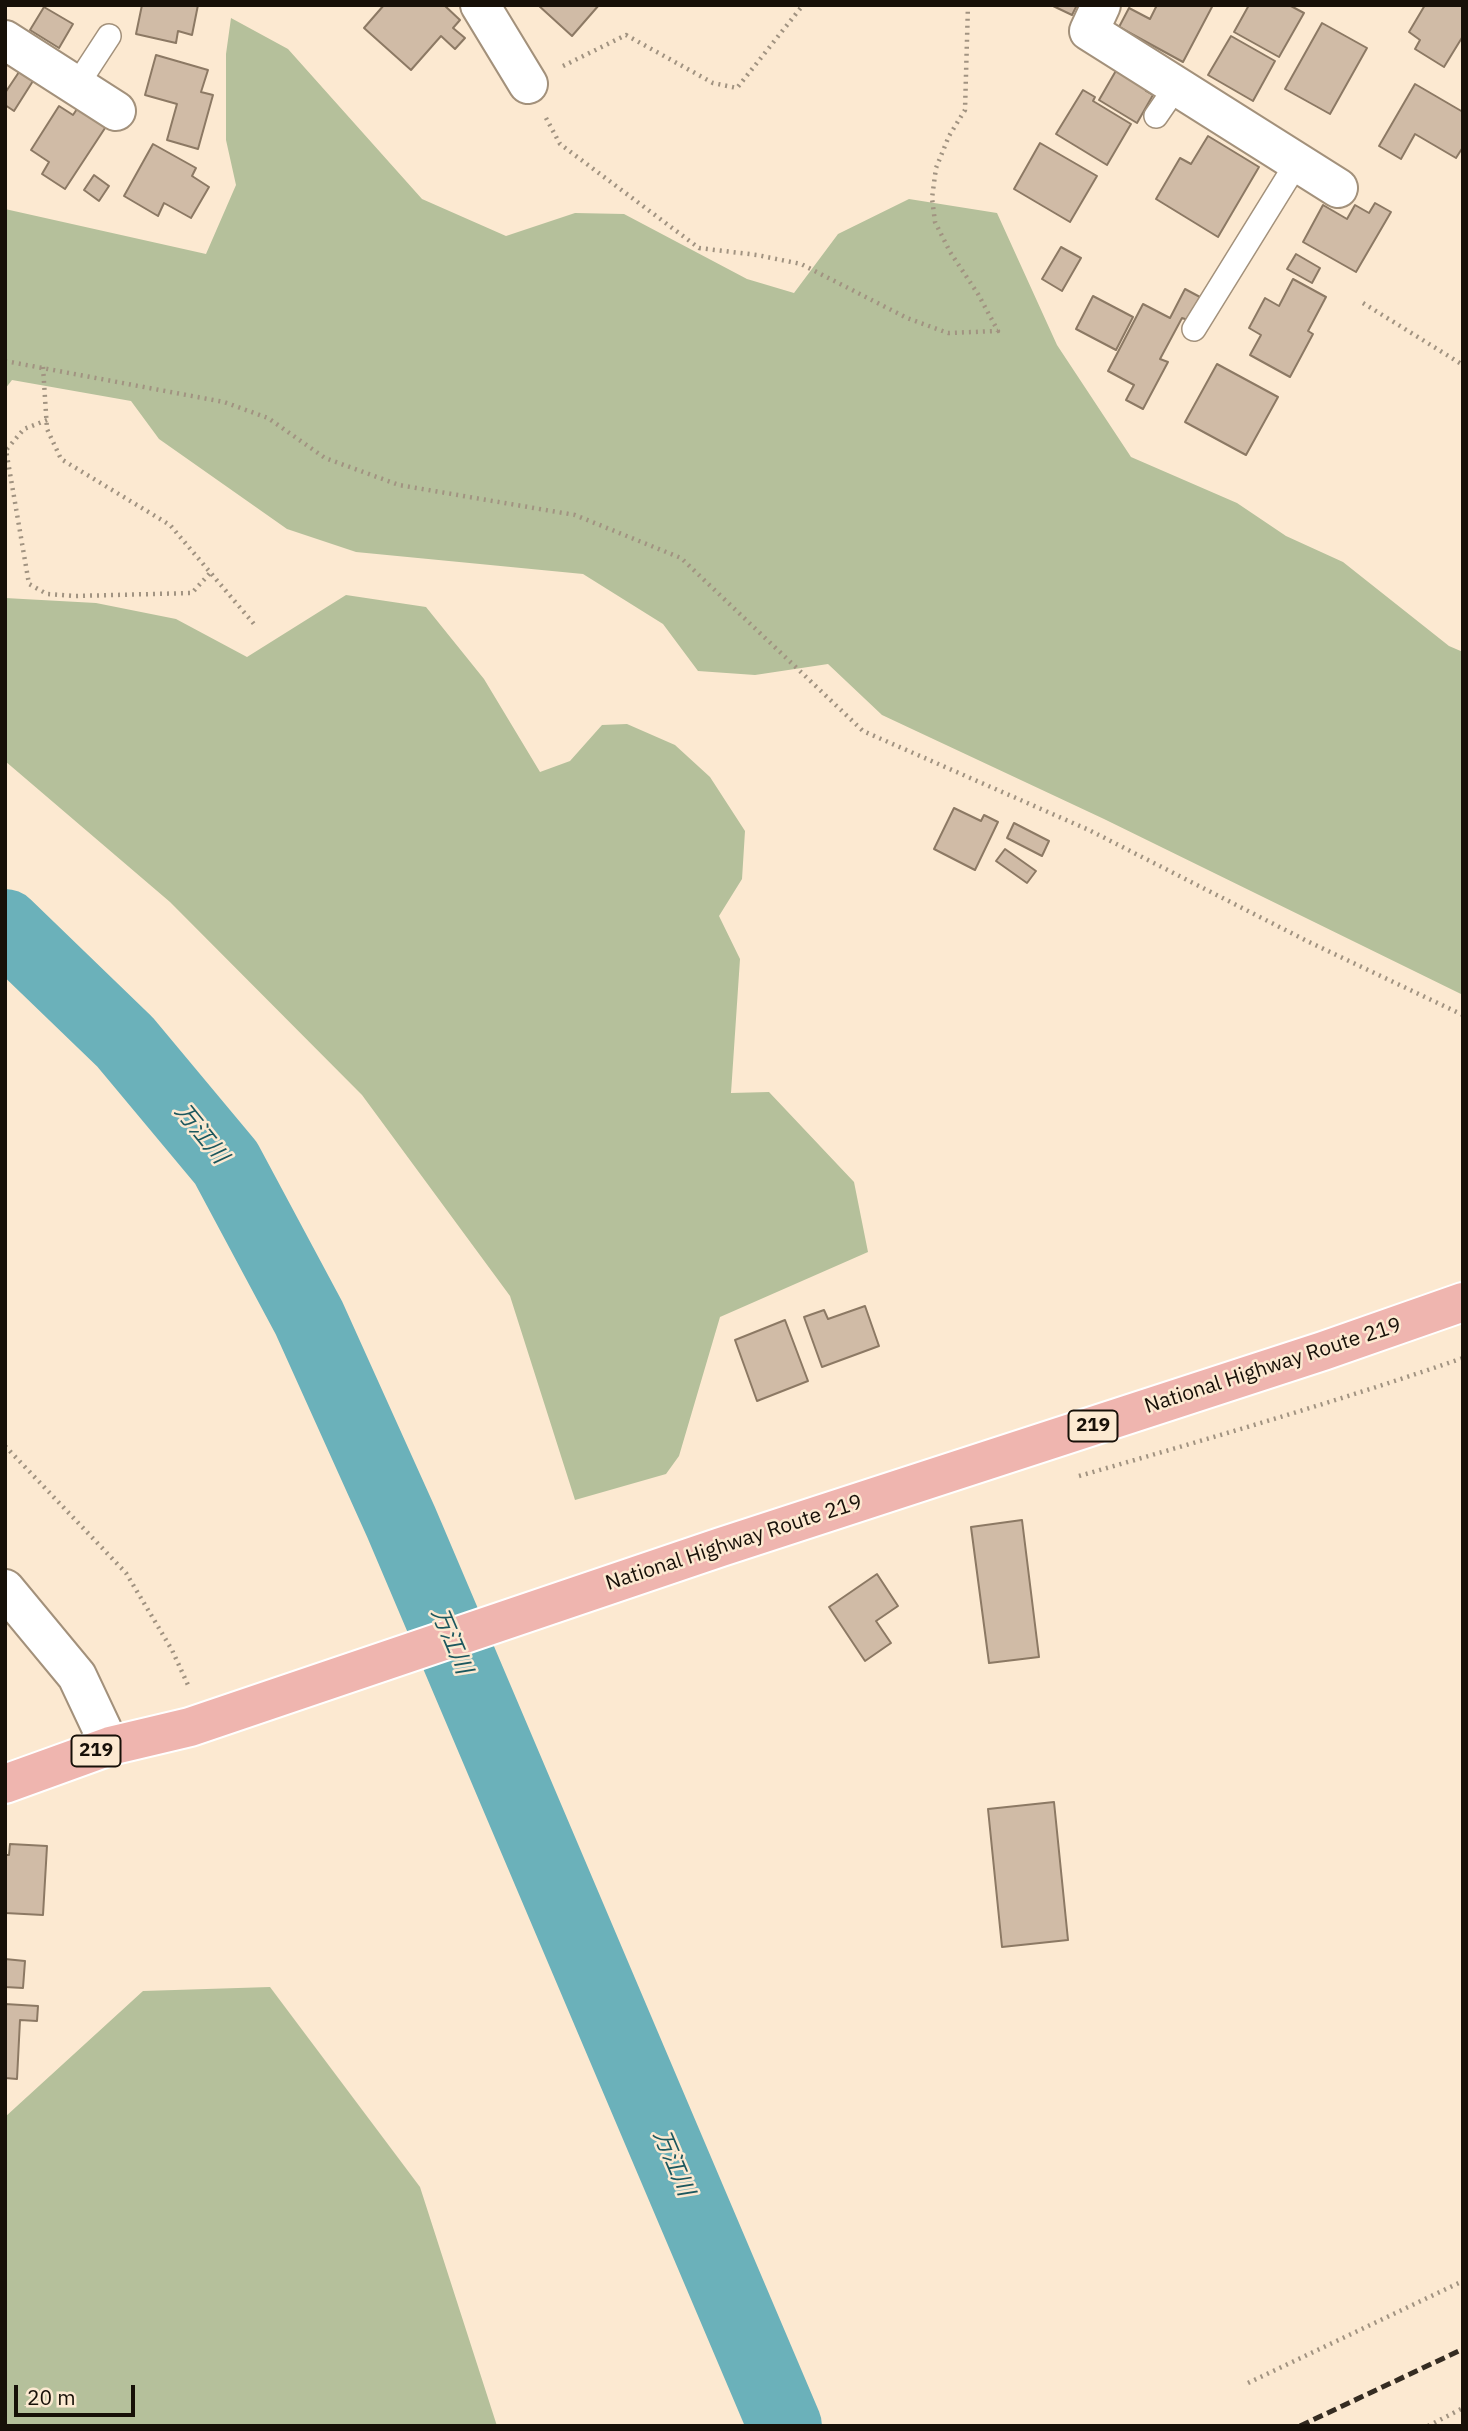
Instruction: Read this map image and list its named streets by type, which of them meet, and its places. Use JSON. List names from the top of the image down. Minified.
{"streets":{"highway":["National Highway Route 219","219"]},"water":["万江川"],"scale_bar":"20 m"}
